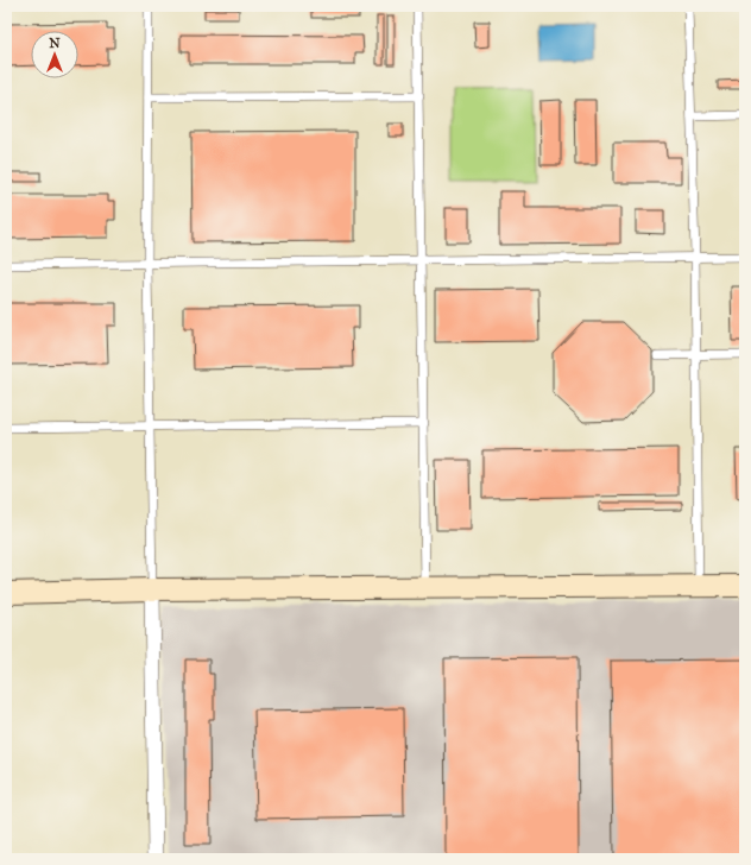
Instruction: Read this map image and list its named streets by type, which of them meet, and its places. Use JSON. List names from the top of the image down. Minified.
{"north":"top"}
